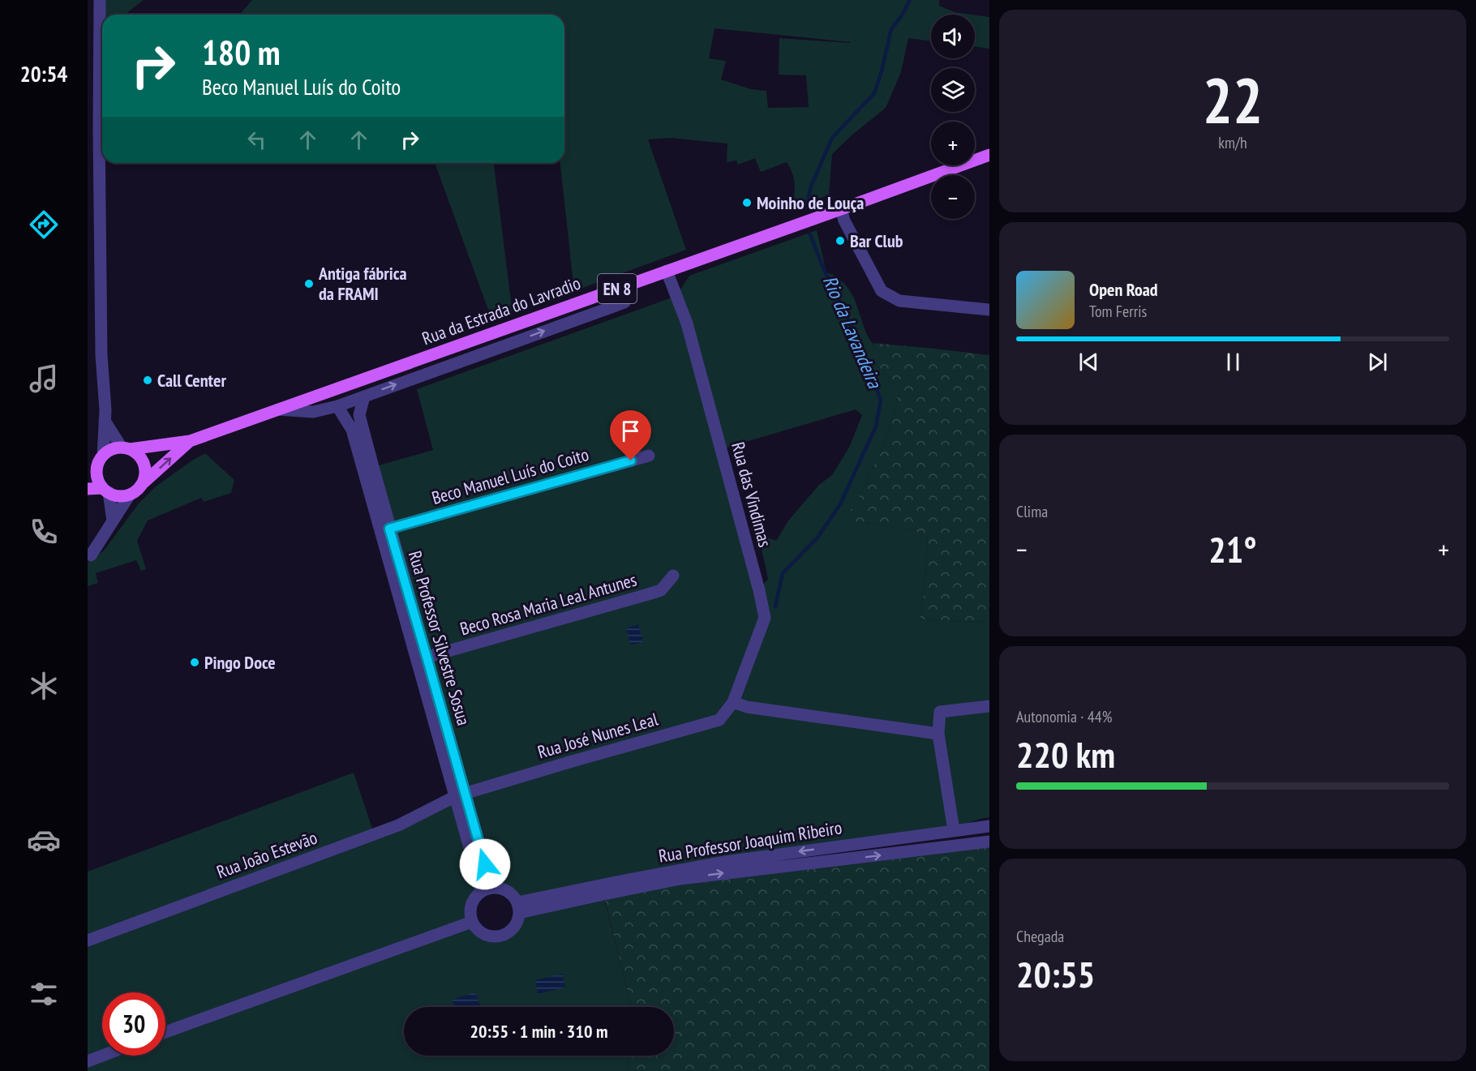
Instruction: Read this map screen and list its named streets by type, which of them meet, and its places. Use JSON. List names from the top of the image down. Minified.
{"streets":{"main road":["EN 8","Rua da Estrada do Lavradio"],"street":["Beco Manuel Luís do Coito","Rua das Vindimas","Beco Rosa Maria Leal Antunes","Rua Professor Silvestre Sosua","Rua José Nunes Leal","Rua Professor Joaquim Ribeiro","Rua João Estevão"]},"crossings":[["EN 8","Rua da Estrada do Lavradio"],["Rua da Estrada do Lavradio","Rua das Vindimas"],["Beco Manuel Luís do Coito","Rua Professor Silvestre Sosua"],["Rua das Vindimas","Rua José Nunes Leal"],["Beco Rosa Maria Leal Antunes","Rua Professor Silvestre Sosua"],["Rua Professor Silvestre Sosua","Rua José Nunes Leal"],["Rua Professor Silvestre Sosua","Rua Professor Joaquim Ribeiro"],["Rua Professor Silvestre Sosua","Rua João Estevão"],["Rua José Nunes Leal","Rua João Estevão"]],"water":["Rio da Lavandeira"],"places":["Moinho de Louça","Bar Club","Antiga fábrica da FRAMI","Call Center","Pingo Doce"],"page":{"tabs":"20:54","tile":[["22","km/h"],"Clima",["Autonomia · 44%","220 km"],["Chegada","20:55"]],"map_buttons":["+","−"],"turn":["180 m","Beco Manuel Luís do Coito"],"song":["Open Road","Tom Ferris"],"heat":["−","21°","+"],"limit":"30","trip":"20:55 · 1 min · 310 m"}}
